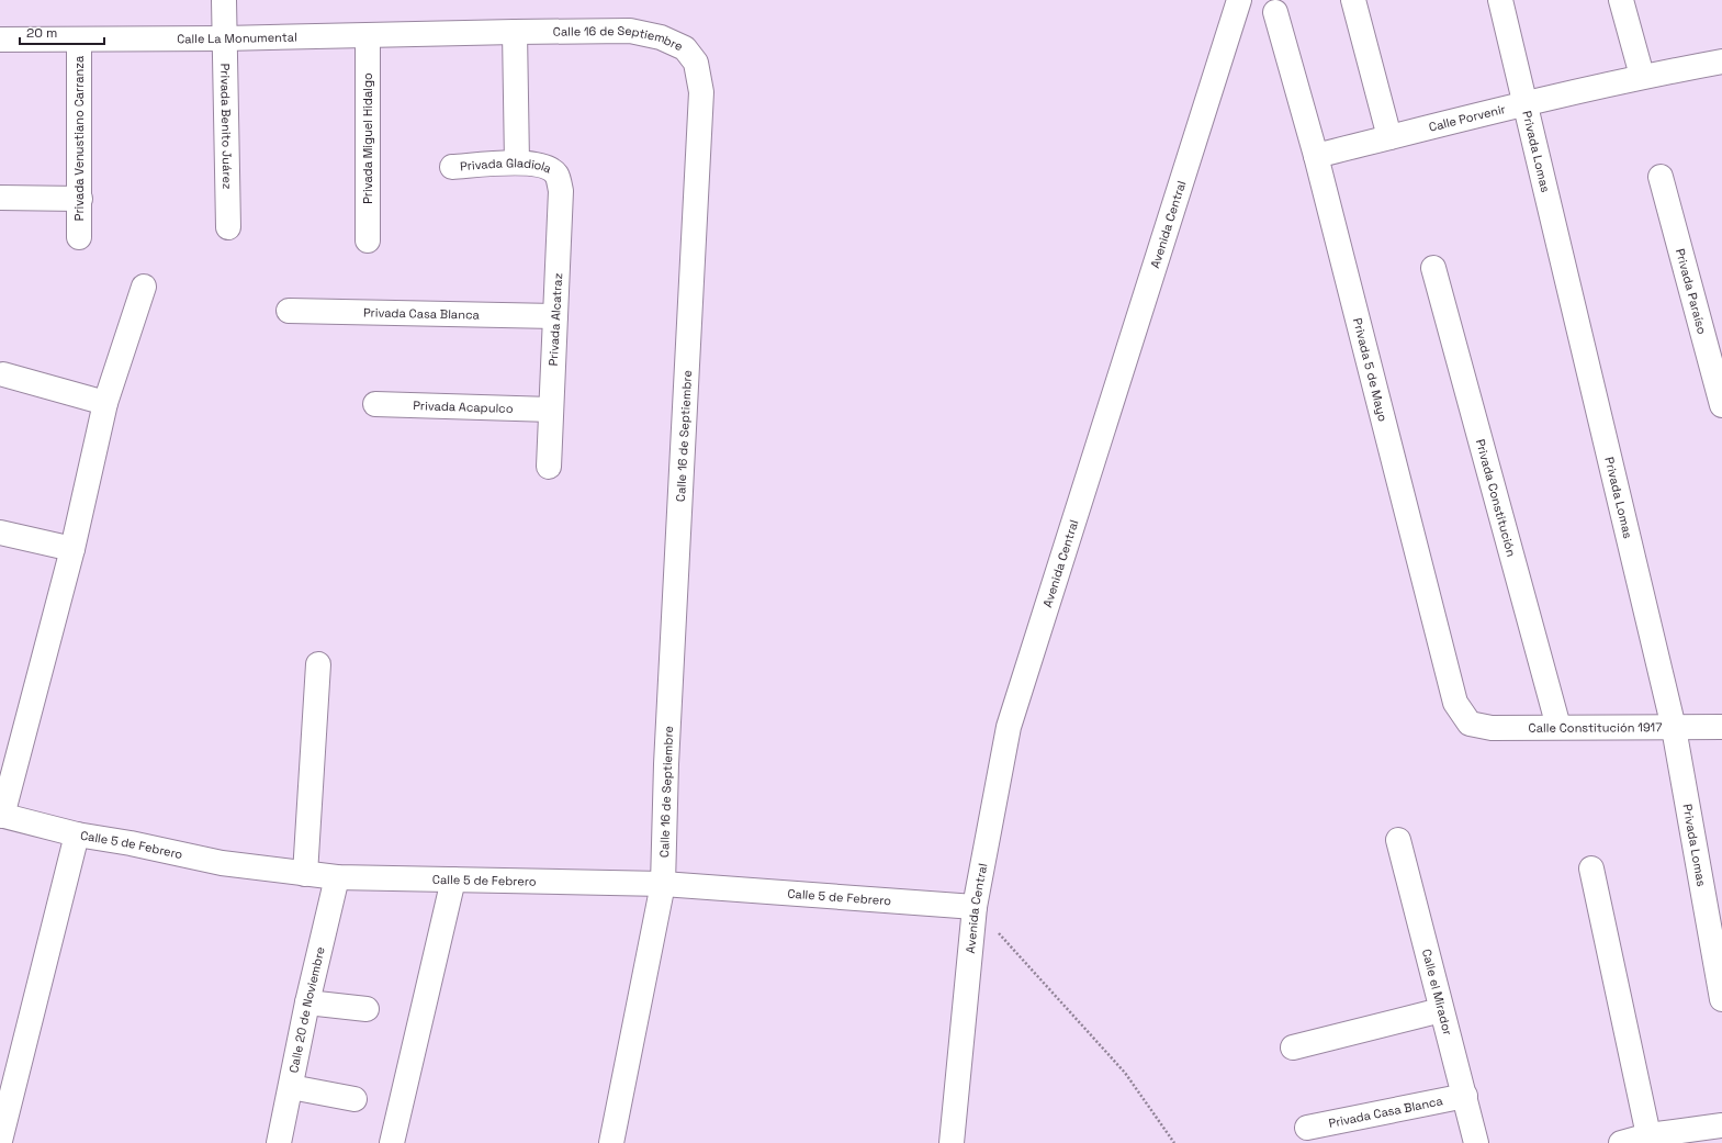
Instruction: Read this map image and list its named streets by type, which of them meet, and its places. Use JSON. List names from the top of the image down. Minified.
{"streets":{"street":["Calle La Monumental","Calle 16 de Septiembre","Calle Porvenir","Privada Benito Juárez","Privada Venustiano Carranza","Privada Miguel Hidalgo","Privada Lomas","Privada Gladiola","Avenida Central","Privada Paraíso","Privada Casa Blanca","Privada Alcatraz","Privada 5 de Mayo","Privada Acapulco","Privada Constitución","Calle Constitución 1917","Calle 5 de Febrero","Calle el Mirador","Calle 20 de Noviembre"]},"crossings":[["Calle La Monumental","Calle 16 de Septiembre"],["Calle La Monumental","Privada Benito Juárez"],["Calle La Monumental","Privada Venustiano Carranza"],["Calle La Monumental","Privada Miguel Hidalgo"],["Calle 16 de Septiembre","Privada Miguel Hidalgo"],["Calle 16 de Septiembre","Calle 5 de Febrero"],["Calle Porvenir","Privada Lomas"],["Calle Porvenir","Privada 5 de Mayo"],["Privada Lomas","Calle Constitución 1917"],["Privada Gladiola","Privada Alcatraz"],["Avenida Central","Calle 5 de Febrero"],["Privada Casa Blanca","Privada Alcatraz"],["Privada Casa Blanca","Calle el Mirador"],["Privada Alcatraz","Privada Acapulco"],["Privada 5 de Mayo","Calle Constitución 1917"],["Privada Constitución","Calle Constitución 1917"],["Calle 5 de Febrero","Calle 20 de Noviembre"]],"scale_bar":"20 m"}
